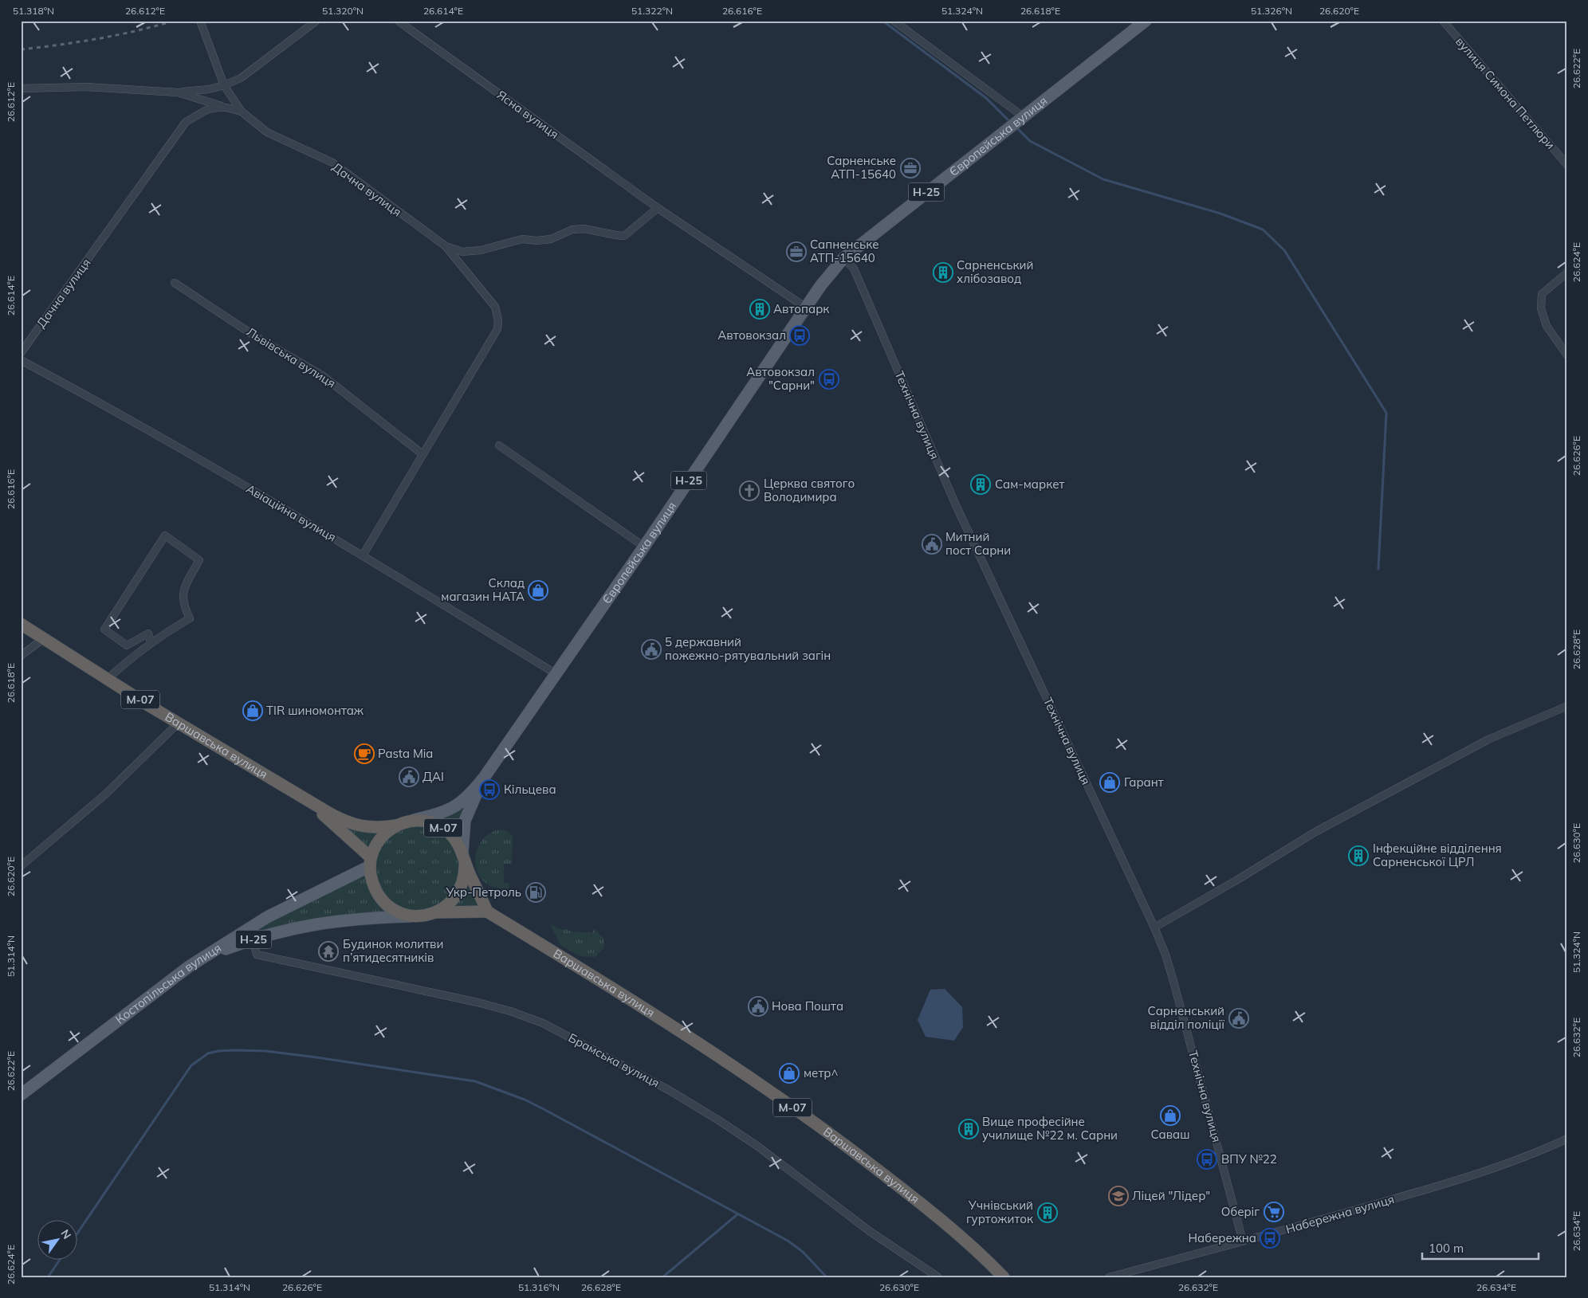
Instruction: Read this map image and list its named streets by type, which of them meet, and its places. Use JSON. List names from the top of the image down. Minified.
{"streets":{"highway":["Н-25","М-07","Варшавська вулиця"],"main road":["Європейська вулиця","Костопільська вулиця"],"street":["вулиця Симона Петлюри","Ясна вулиця","Дачна вулиця","Львівська вулиця","Технічна вулиця","Авіаційна вулиця","Брамська вулиця","Набережна вулиця"]},"crossings":[["Ясна вулиця","Дачна вулиця"],["Європейська вулиця","Н-25"],["Європейська вулиця","Технічна вулиця"],["Європейська вулиця","Авіаційна вулиця"],["Європейська вулиця","М-07"],["Європейська вулиця","Костопільська вулиця"],["Н-25","М-07"],["Н-25","Костопільська вулиця"],["Н-25","Брамська вулиця"],["Технічна вулиця","Набережна вулиця"],["М-07","Варшавська вулиця"],["М-07","Костопільська вулиця"]],"places":{"office":["Сарненське АТП-15640","Сапненське АТП-15640"],"building":["Сарненський хлібозавод","Автопарк","Сам-маркет","Інфекційне відділення Сарненської ЦРЛ","Вище професійне училище №22 м. Сарни","Учнівський гуртожиток"],"bus stop":["Автовокзал","Автовокзал \"Сарни\"","Кільцева","ВПУ №22","Набережна"],"church":["Церква святого Володимира"],"public building":["Митний пост Сарни","5 державний пожежно-рятувальний загін","ДАІ","Нова Пошта","Сарненський відділ поліції"],"shop":["Склад магазин НАТА","TIR шиномонтаж","Гарант","метр^","Саваш"],"cafe":["Pasta Mia"],"fuel station":["Укр-Петроль"],"temple":["Будинок молитви п’ятидесятників"],"school or university":["Ліцей \"Лідер\""],"supermarket":["Оберіг"]},"scale_bar":"100 m","north":"top right","coordinates":["51.318°N","26.612°E","51.320°N","26.614°E","51.322°N","26.616°E","51.324°N","26.618°E","51.326°N","26.620°E","26.622°E","26.624°E","26.626°E","26.628°E","26.630°E","51.314°N","26.632°E","26.634°E","51.316°N"]}
